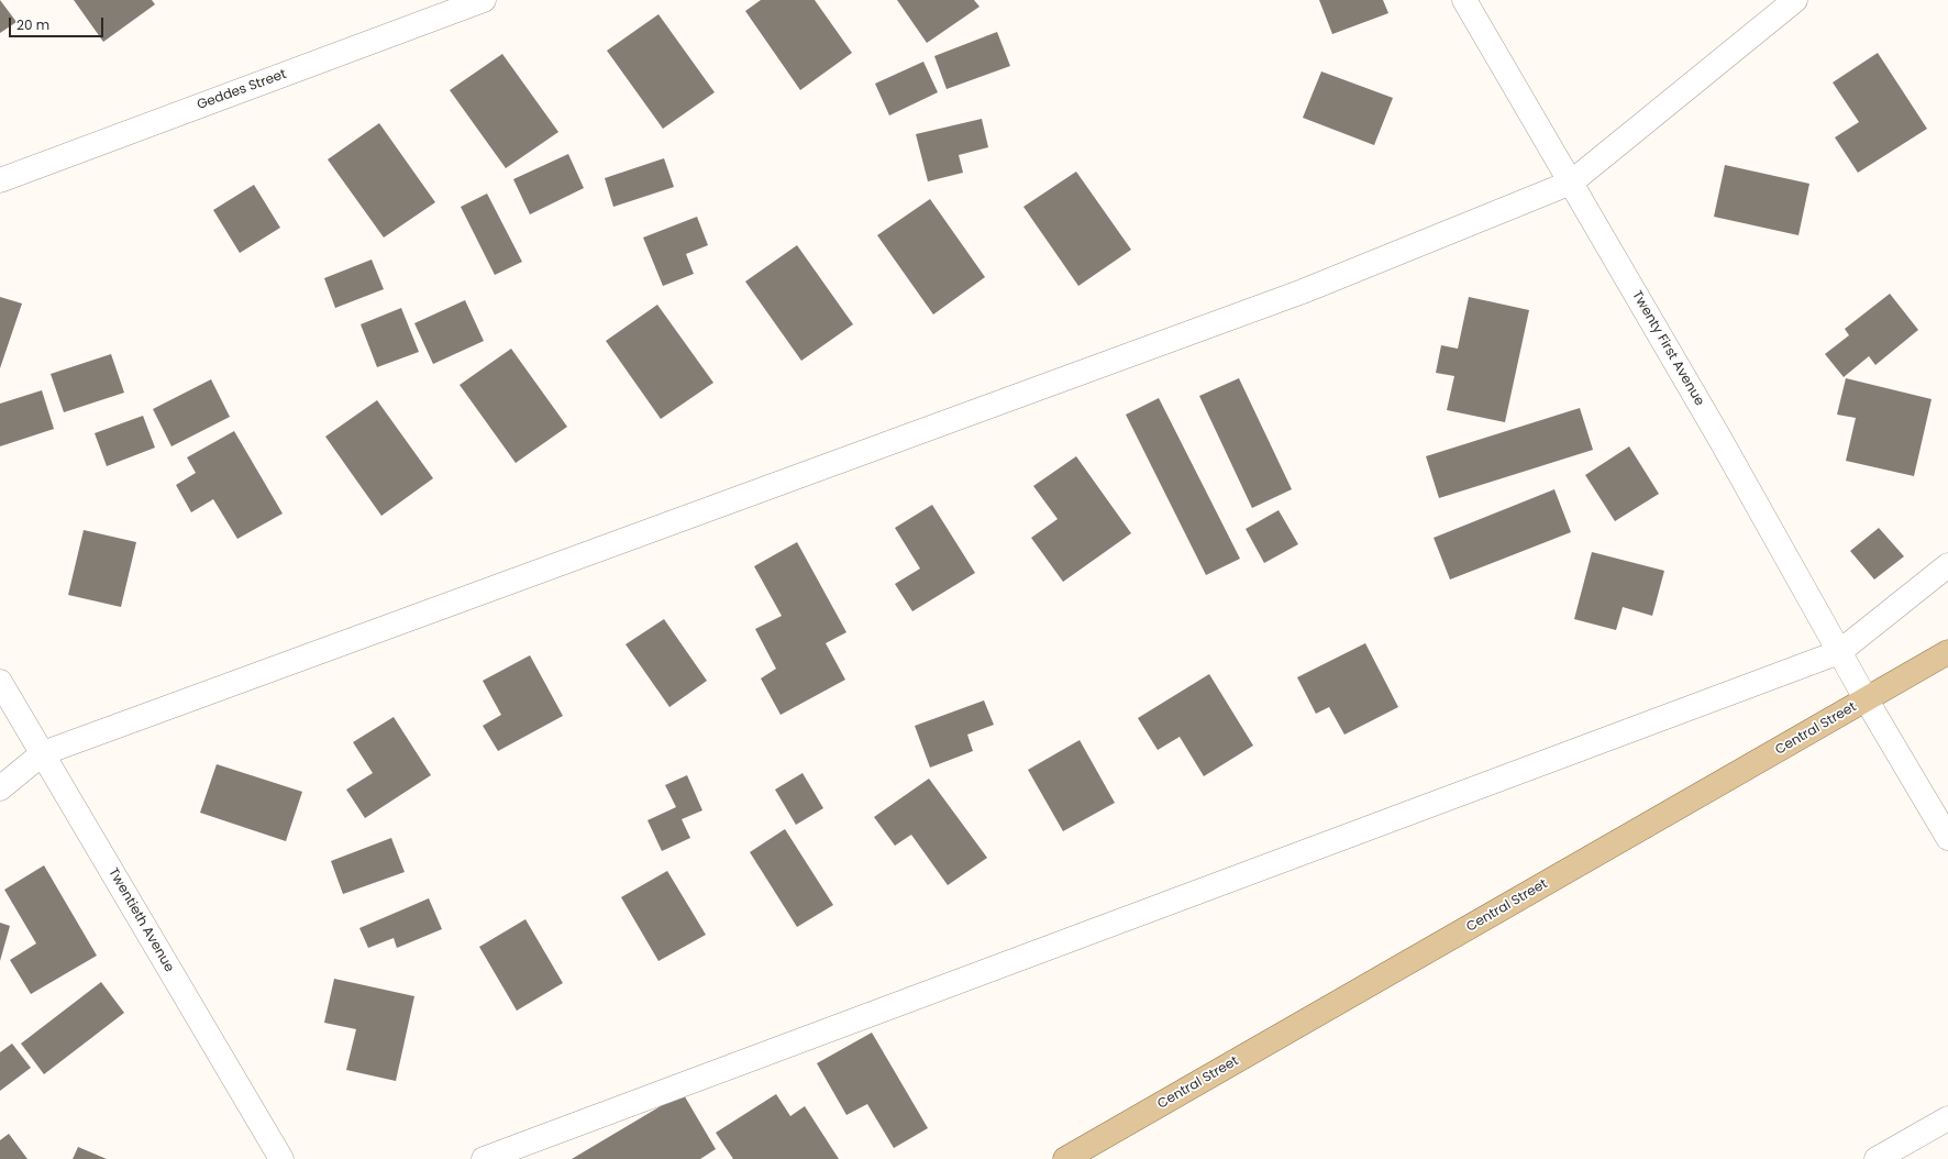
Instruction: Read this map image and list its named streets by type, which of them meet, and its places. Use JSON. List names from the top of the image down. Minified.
{"streets":{"main road":["Central Street"],"street":["Geddes Street","Twenty First Avenue","Twentieth Avenue"]},"crossings":[["Twenty First Avenue","Central Street"]],"scale_bar":"20 m"}
